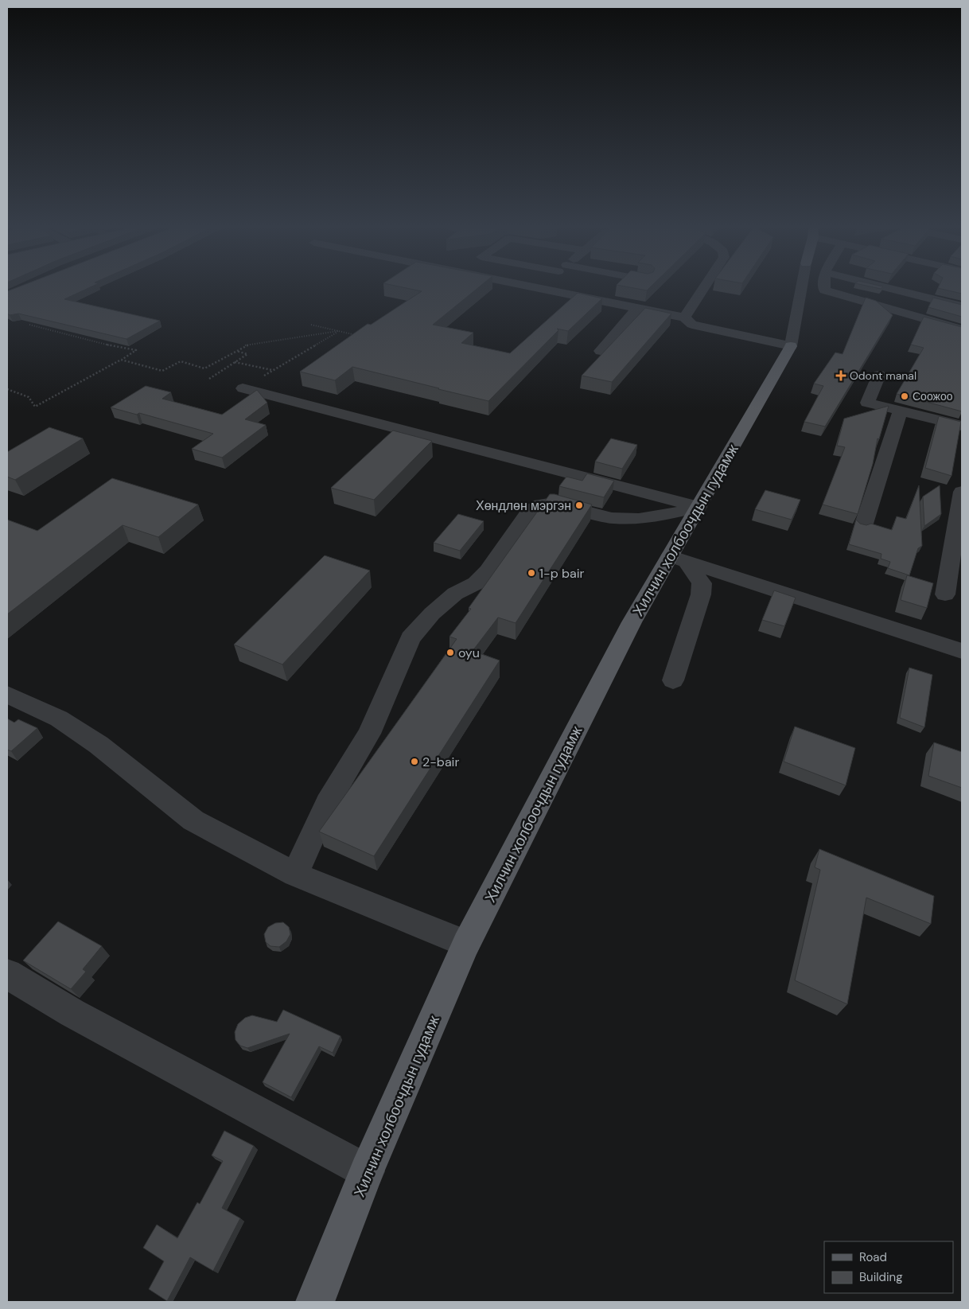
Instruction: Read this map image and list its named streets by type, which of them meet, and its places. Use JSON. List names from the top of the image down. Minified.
{"streets":{"main road":["Хилчин холбоочдын гудамж"]},"places":{"health":["Odont manal"],"other":["Соожоо","Хөндлөн мэргэн","1-p bair","oyu","2-bair"]},"legend":["Road","Building"]}
